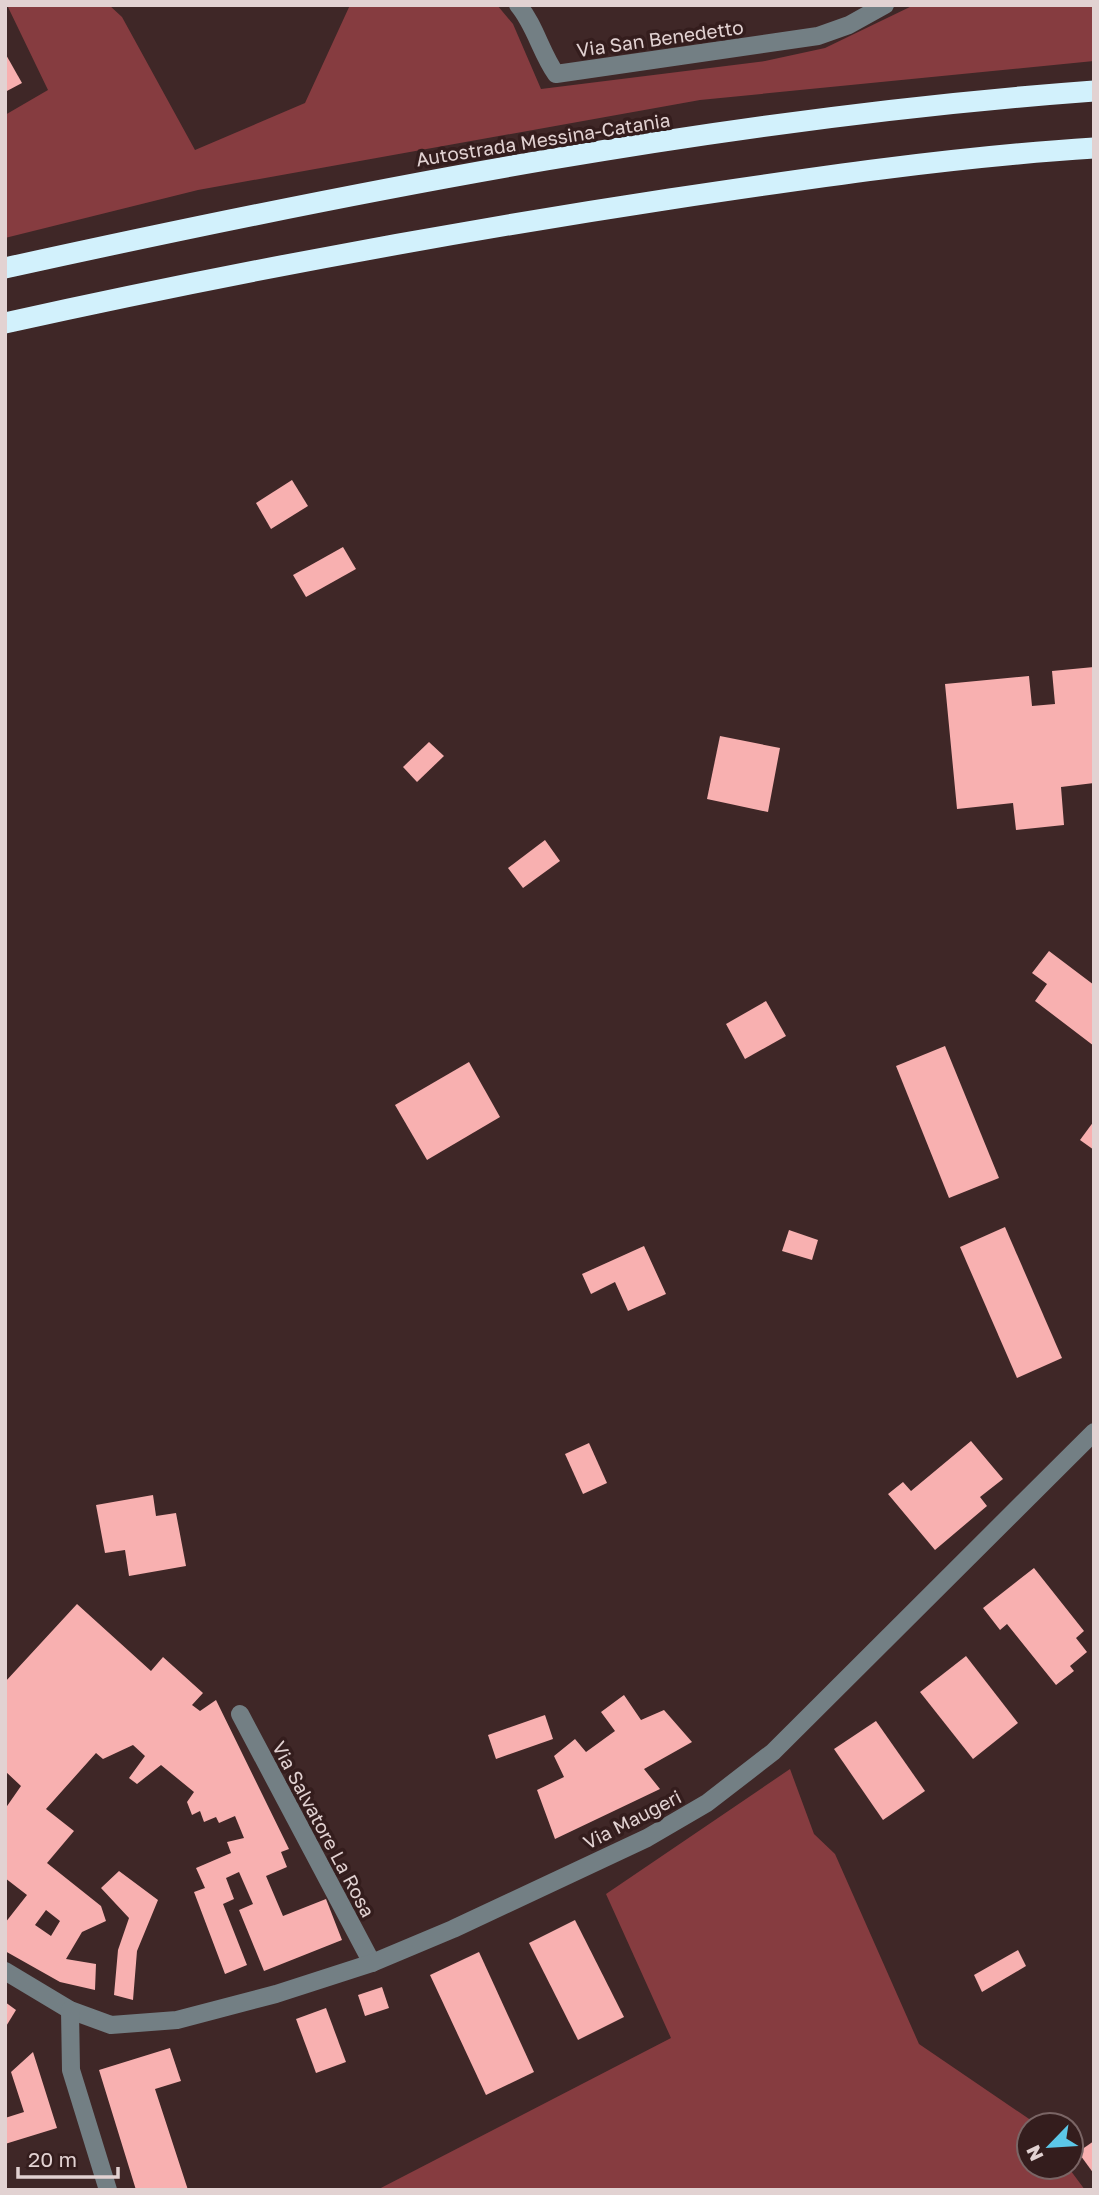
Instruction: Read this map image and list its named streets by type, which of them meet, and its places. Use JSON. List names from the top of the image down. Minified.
{"streets":{"highway":["Autostrada Messina-Catania"],"street":["Via San Benedetto","Via Maugeri","Via Salvatore La Rosa"]},"crossings":[["Via Maugeri","Via Salvatore La Rosa"]],"scale_bar":"20 m","north":"bottom left"}
